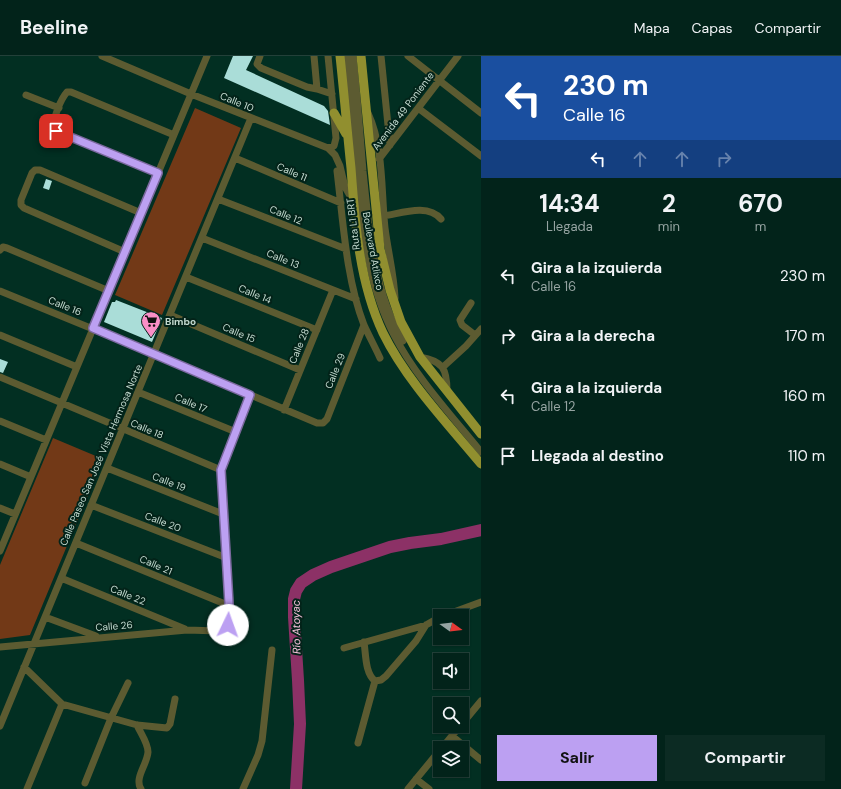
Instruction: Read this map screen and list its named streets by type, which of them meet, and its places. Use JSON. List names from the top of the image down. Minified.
{"streets":{"main road":["Boulevard Atlixco"],"street":["Calle 10","Avenida 49 Poniente","Calle 11","Calle 12","Ruta L1 BRT","Calle 13","Calle 14","Calle 16","Calle 15","Calle 28","Calle 29","Calle 17","Calle 18","Calle Paseo San José Vista Hermosa Norte","Calle 19","Calle 20","Calle 21","Calle 22","Calle 26"]},"crossings":[["Calle 10","Calle Paseo San José Vista Hermosa Norte"],["Calle 11","Calle Paseo San José Vista Hermosa Norte"],["Calle 12","Calle Paseo San José Vista Hermosa Norte"],["Calle 13","Calle 28"],["Calle 13","Calle Paseo San José Vista Hermosa Norte"],["Calle 14","Calle 28"],["Calle 14","Calle Paseo San José Vista Hermosa Norte"],["Calle 16","Calle 28"],["Calle 16","Calle 29"],["Calle 16","Calle Paseo San José Vista Hermosa Norte"],["Calle 15","Calle 28"],["Calle 15","Calle Paseo San José Vista Hermosa Norte"],["Calle 17","Calle Paseo San José Vista Hermosa Norte"],["Calle 18","Calle Paseo San José Vista Hermosa Norte"],["Calle Paseo San José Vista Hermosa Norte","Calle 19"],["Calle Paseo San José Vista Hermosa Norte","Calle 20"],["Calle Paseo San José Vista Hermosa Norte","Calle 21"],["Calle Paseo San José Vista Hermosa Norte","Calle 22"],["Calle Paseo San José Vista Hermosa Norte","Calle 26"],["Calle 21","Calle 26"],["Calle 22","Calle 26"]],"water":["Río Atoyac"],"places":{"supermarket":["Bimbo"]},"north":"right","page":{"header":"Beeline","nav":["Mapa","Capas","Compartir"],"turn":["230 m","Calle 16"],"eta":["14:34","Llegada","2","min","670","m"],"list":[{"name":"Gira a la izquierda","note":"Calle 16","value":"230 m"},{"name":"Gira a la derecha","value":"170 m"},{"name":"Gira a la izquierda","note":"Calle 12","value":"160 m"},{"name":"Llegada al destino","value":"110 m"}],"buttons":["Salir","Compartir"]}}
